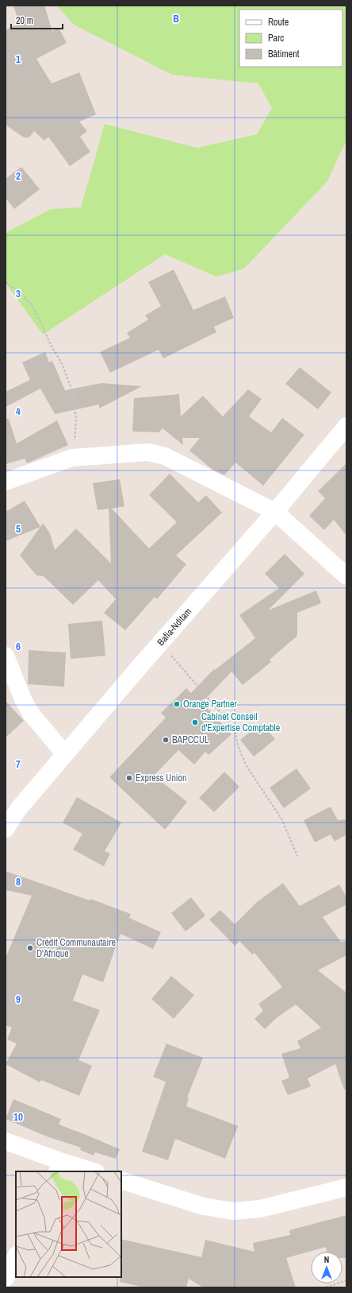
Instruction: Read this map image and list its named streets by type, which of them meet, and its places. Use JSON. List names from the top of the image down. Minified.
{"streets":{"street":["Bafia-Nditam"]},"places":["Orange Partner","Cabinet Conseil d'Expertise Comptable","BAPCCUL","Express Union","Crédit Communautaire D'Afrique"],"legend":["Route","Parc","Bâtiment"],"scale_bar":"20 m","north":"top","grid":{"columns":["B"],"rows":["1","2","3","4","5","6","7","8","9","10"]}}
